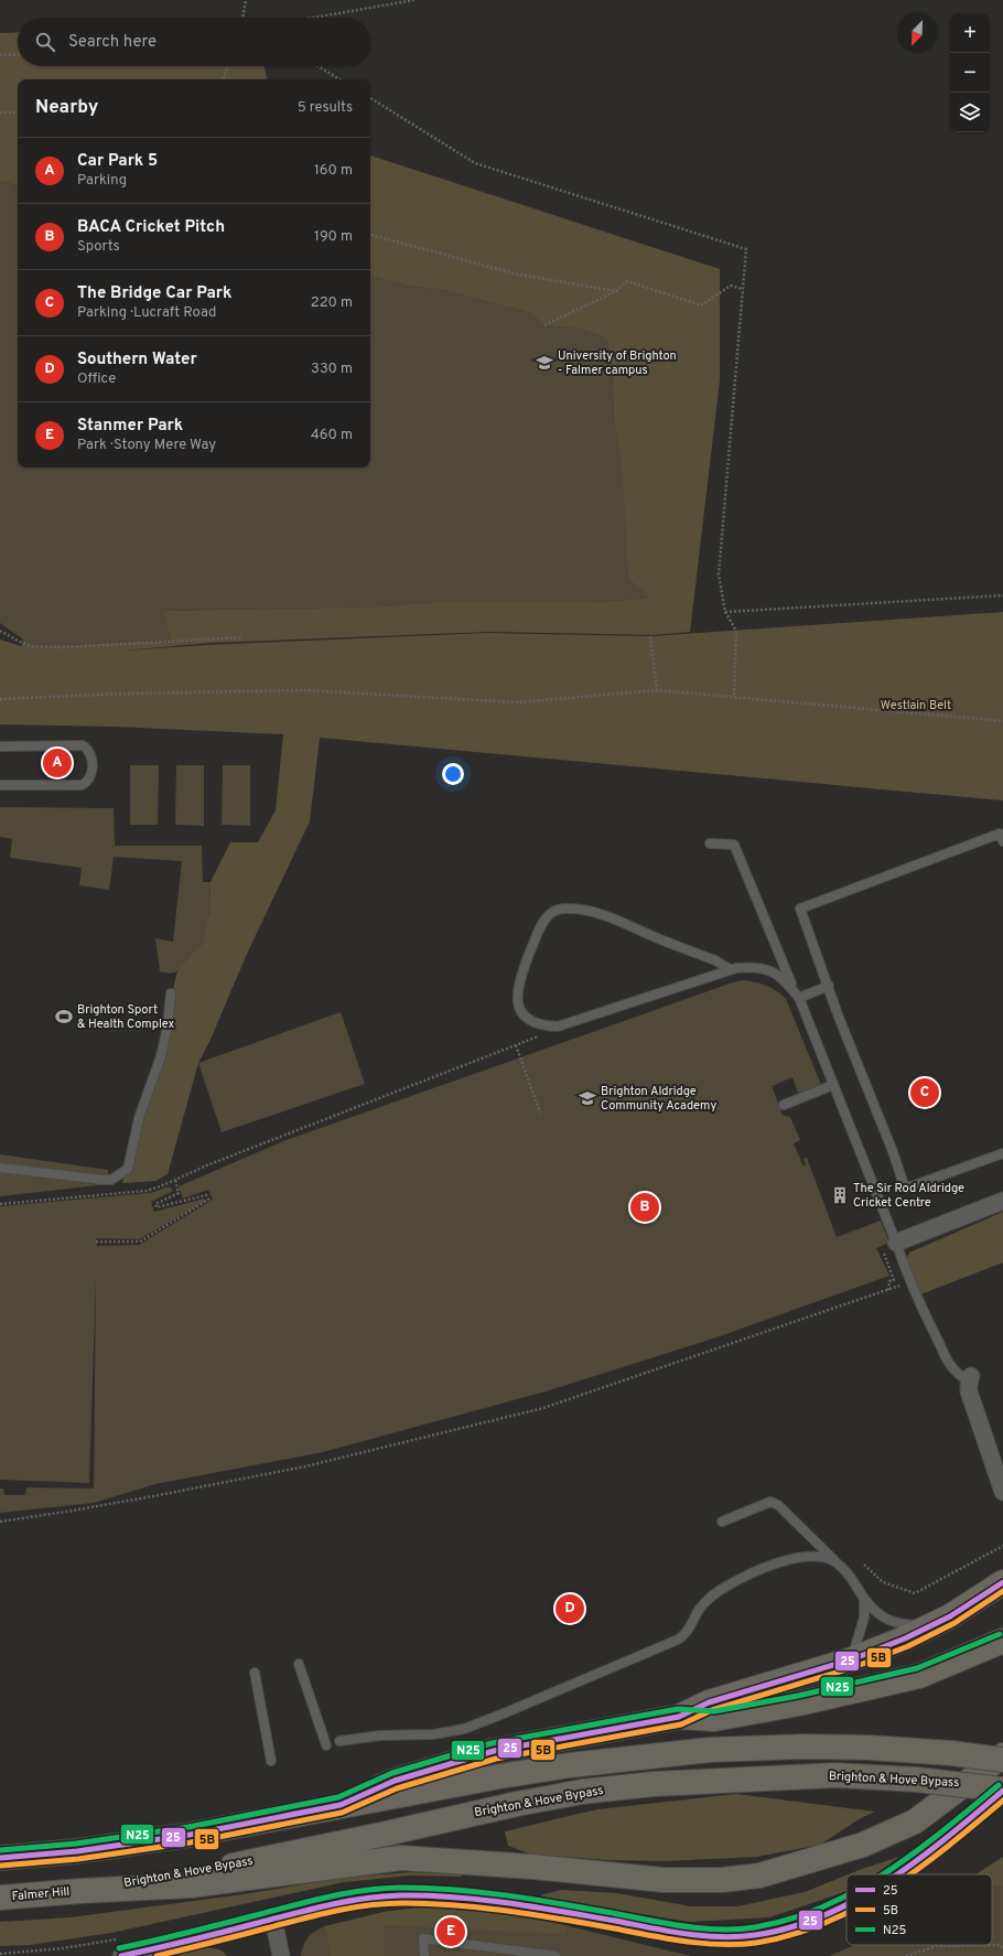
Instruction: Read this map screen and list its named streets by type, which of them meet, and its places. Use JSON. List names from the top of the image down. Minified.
{"streets":{"highway":["Brighton & Hove Bypass","Falmer Hill"]},"crossings":[["Brighton & Hove Bypass","Falmer Hill"]],"parks":["Westlain Belt"],"places":{"school or university":["University of Brighton - Falmer campus","Brighton Aldridge Community Academy"],"sports":["Brighton Sport & Health Complex"],"building":["The Sir Rod Aldridge Cricket Centre"]},"lines":["transit line 25","transit line 5B","transit line N25"],"legend":["25","5B","N25"],"north":"bottom left","page":{"map_buttons":["+","−"],"search":"Search here","heading":["Nearby","5 results"],"list":[{"mark":"A","name":"Car Park 5","note":"Parking","value":"160 m"},{"mark":"B","name":"BACA Cricket Pitch","note":"Sports","value":"190 m"},{"mark":"C","name":"The Bridge Car Park","note":"Parking · Lucraft Road","value":"220 m"},{"mark":"D","name":"Southern Water","note":"Office","value":"330 m"},{"mark":"E","name":"Stanmer Park","note":"Park · Stony Mere Way","value":"460 m"}],"pins":["A","C","B","D","E"]}}
